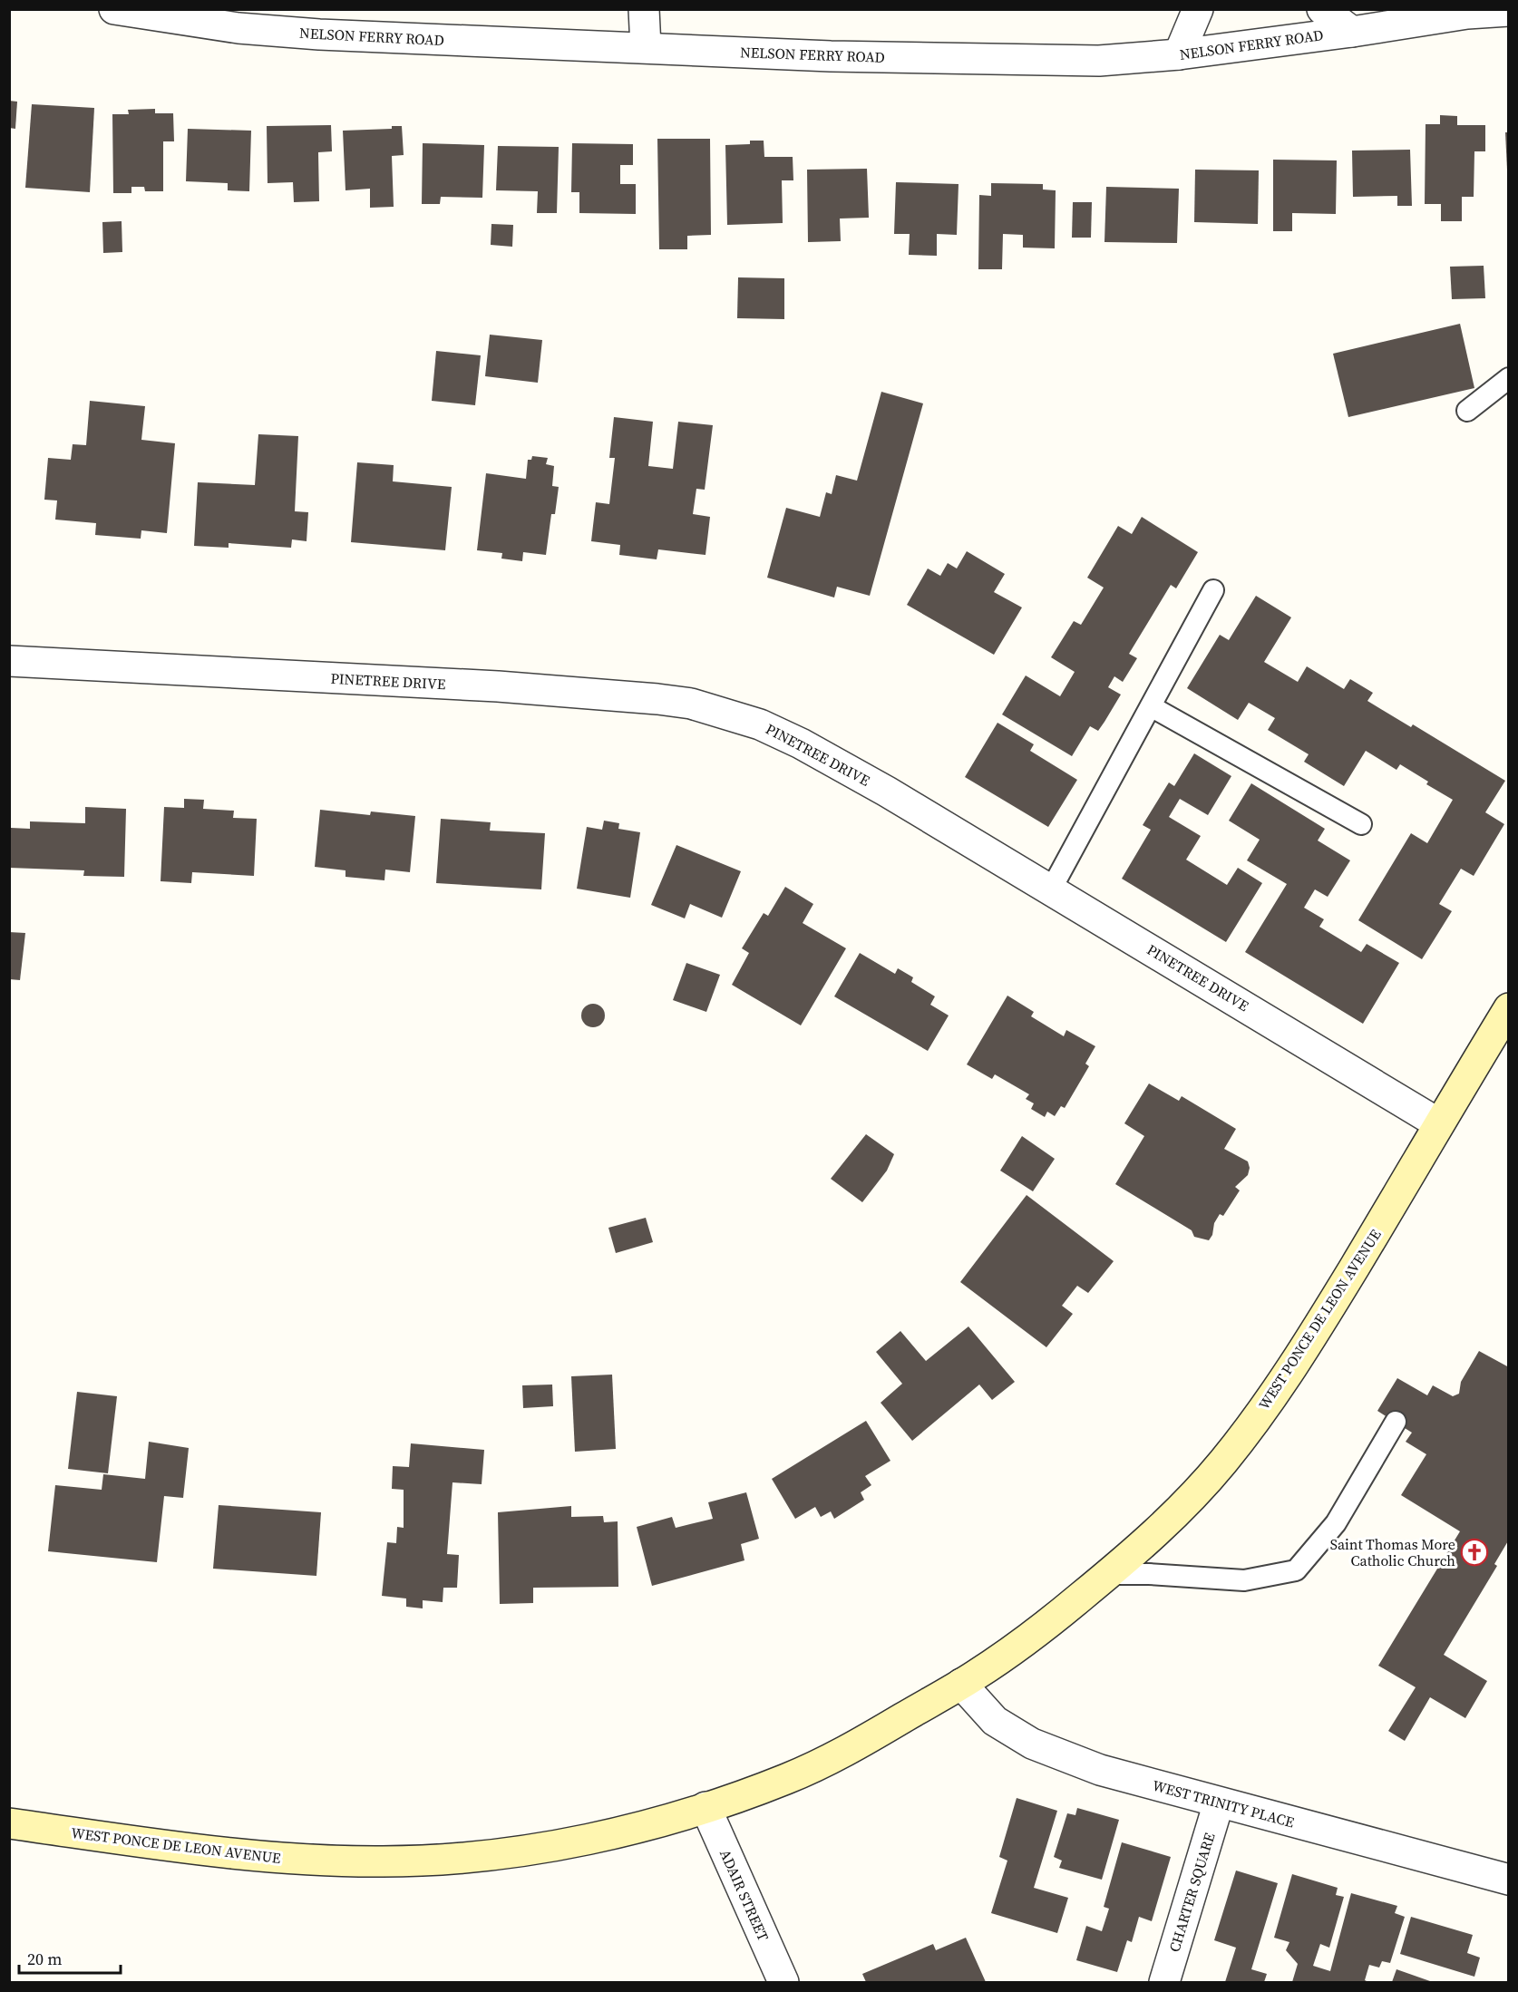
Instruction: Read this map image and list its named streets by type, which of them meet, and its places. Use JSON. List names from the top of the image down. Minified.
{"streets":{"main road":["WEST PONCE DE LEON AVENUE"],"street":["NELSON FERRY ROAD","PINETREE DRIVE","WEST TRINITY PLACE","CHARTER SQUARE","ADAIR STREET"]},"crossings":[["PINETREE DRIVE","WEST PONCE DE LEON AVENUE"],["WEST PONCE DE LEON AVENUE","WEST TRINITY PLACE"],["WEST PONCE DE LEON AVENUE","ADAIR STREET"],["WEST TRINITY PLACE","CHARTER SQUARE"]],"places":{"church":["Saint Thomas More Catholic Church"]},"scale_bar":"20 m"}
